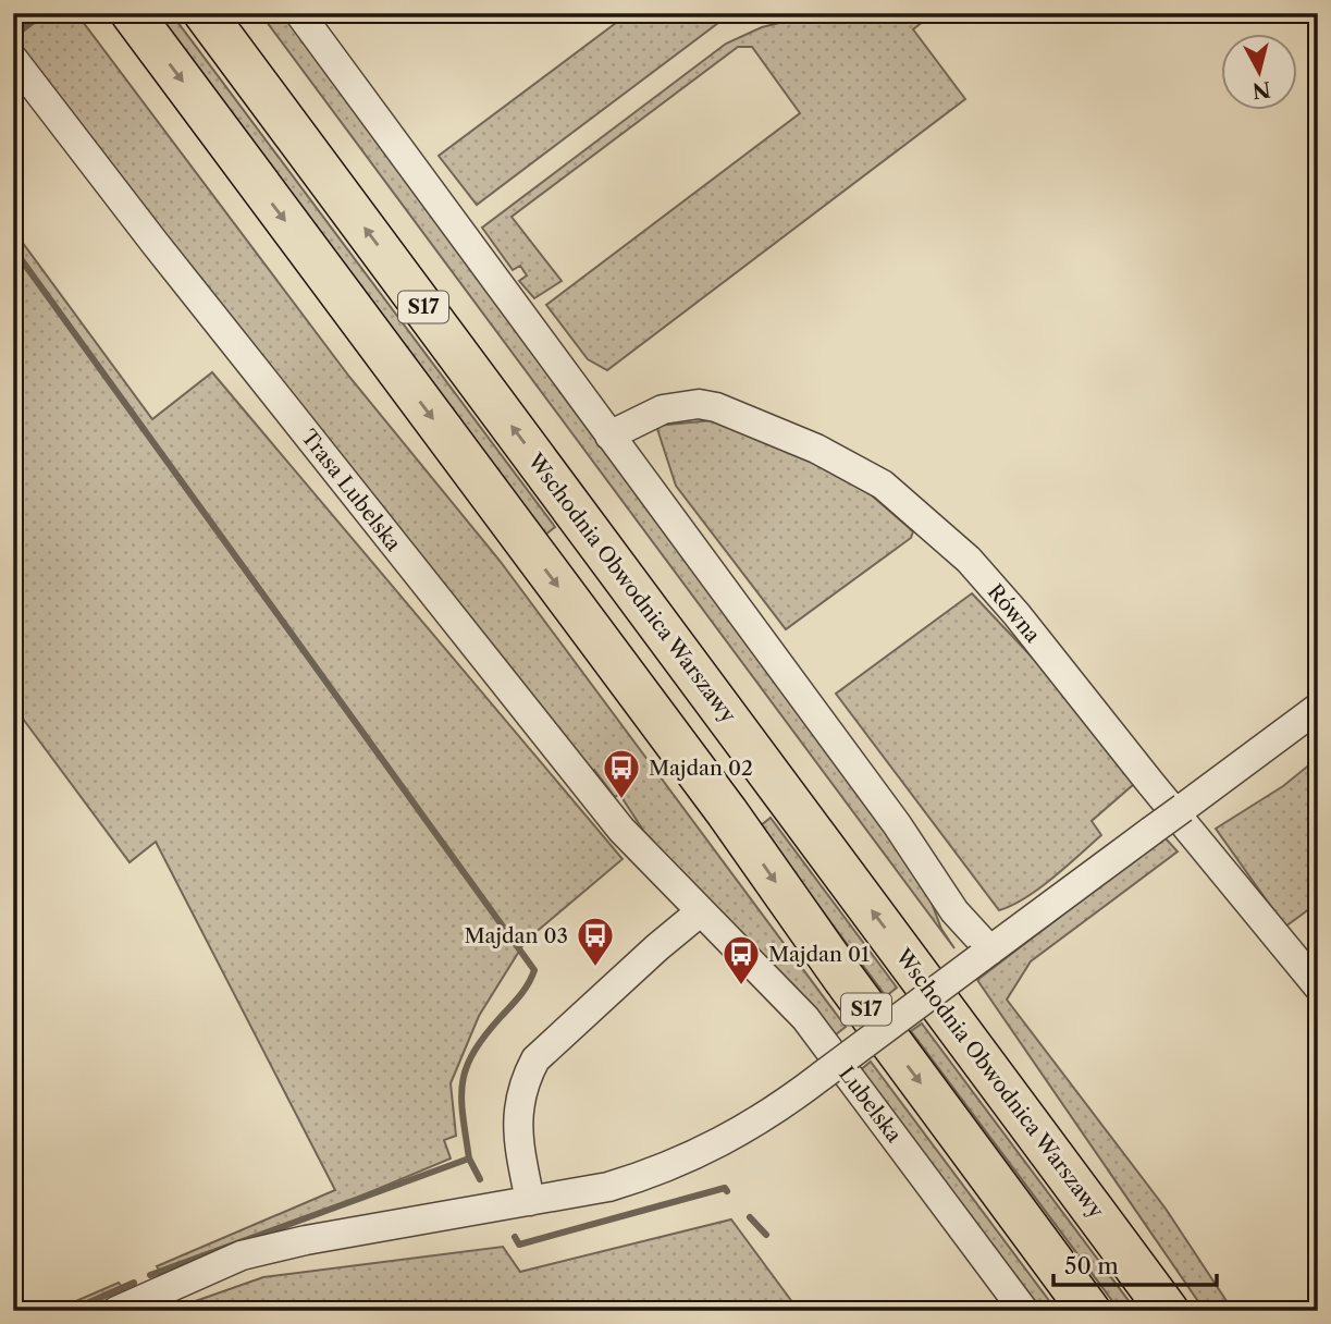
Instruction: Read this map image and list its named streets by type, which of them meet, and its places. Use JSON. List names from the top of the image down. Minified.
{"streets":{"highway":["S17","Wschodnia Obwodnica Warszawy"],"street":["Trasa Lubelska","Równa","Lubelska"]},"crossings":[["Trasa Lubelska","Lubelska"]],"places":{"bus stop":["Majdan 02","Majdan 03","Majdan 01"]},"scale_bar":"50 m","north":"bottom"}
